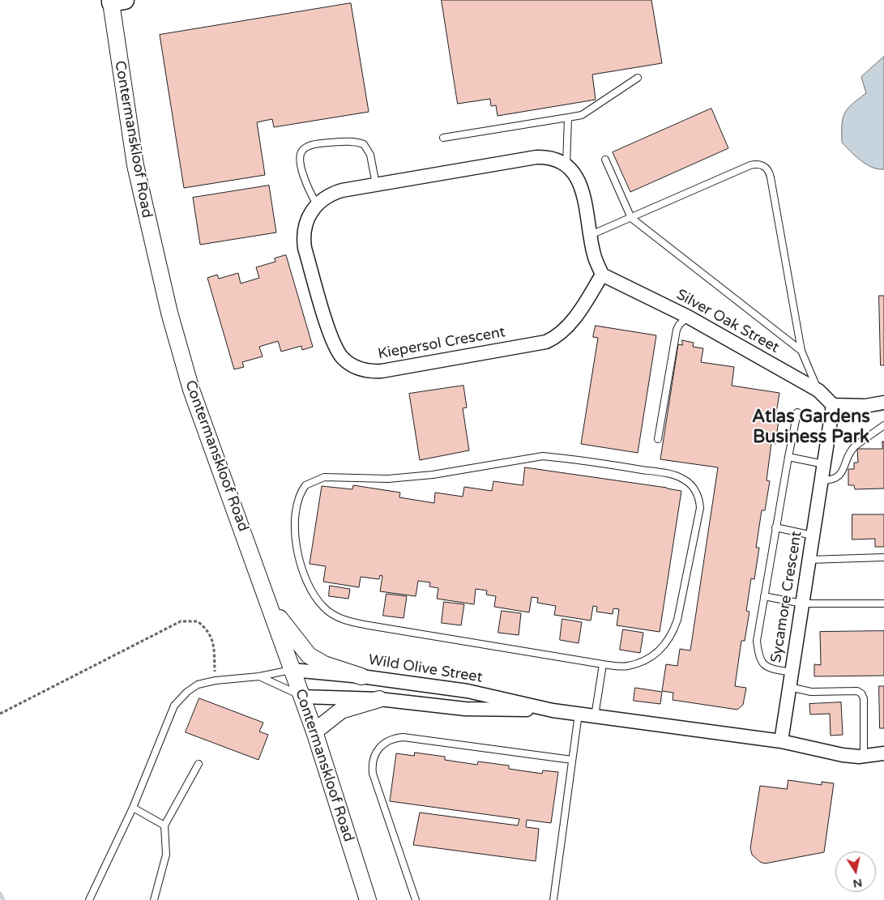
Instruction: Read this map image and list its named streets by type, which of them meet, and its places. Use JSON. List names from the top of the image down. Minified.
{"streets":{"street":["Contermanskloof Road","Silver Oak Street","Kiepersol Crescent","Sycamore Crescent","Wild Olive Street"]},"crossings":[["Contermanskloof Road","Wild Olive Street"],["Silver Oak Street","Kiepersol Crescent"],["Silver Oak Street","Sycamore Crescent"],["Sycamore Crescent","Wild Olive Street"]],"districts":["Atlas Gardens Business Park"],"north":"bottom"}
